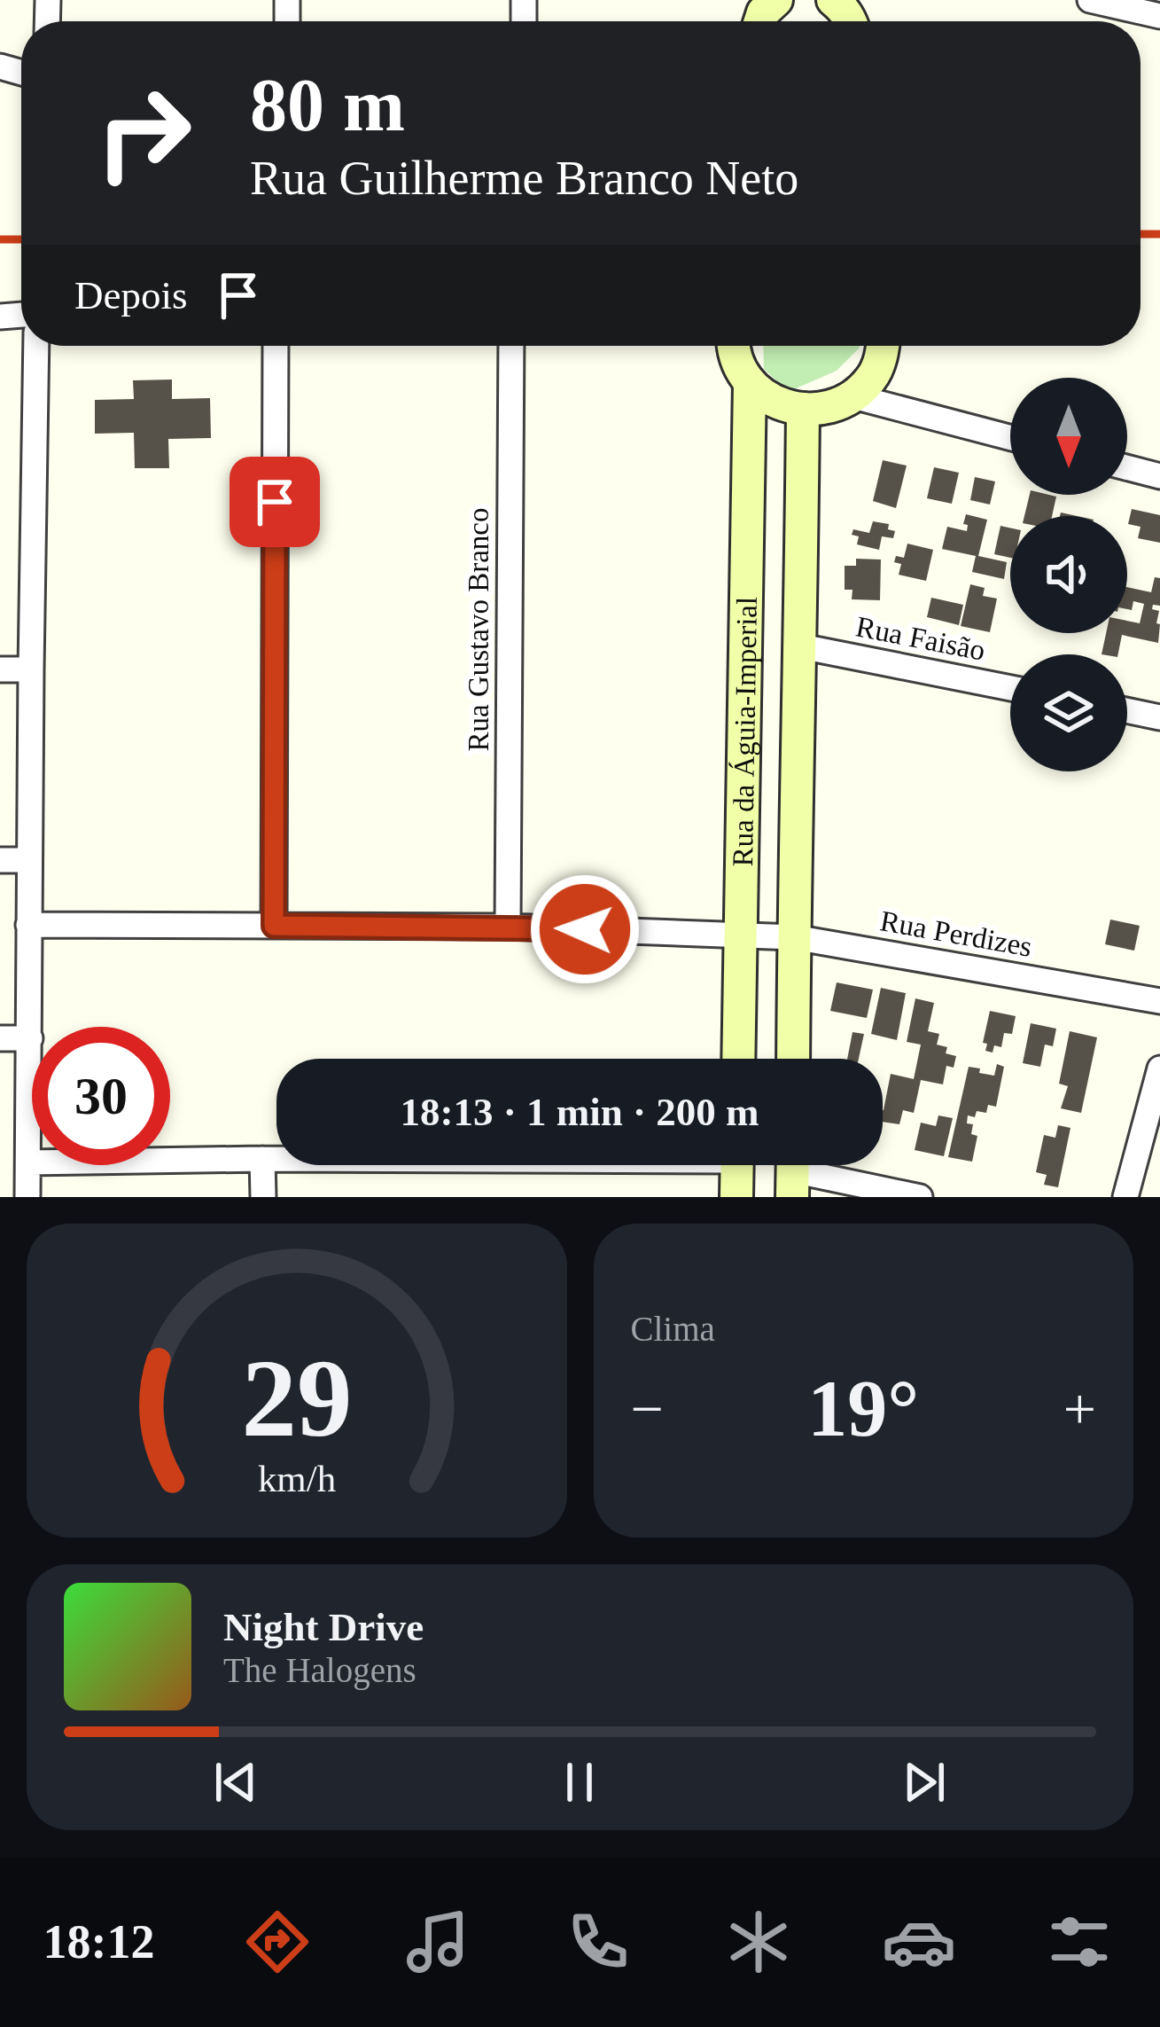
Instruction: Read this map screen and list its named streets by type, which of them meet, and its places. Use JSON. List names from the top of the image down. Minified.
{"streets":{"street":["Rua Gustavo Branco","Rua Faisão","Rua da Águia-Imperial","Rua Perdizes"]},"crossings":[["Rua Gustavo Branco","Rua Perdizes"],["Rua Faisão","Rua da Águia-Imperial"],["Rua da Águia-Imperial","Rua Perdizes"]],"north":"bottom","page":{"turn":["80 m","Rua Guilherme Branco Neto"],"then":"Depois","limit":"30","trip":"18:13 · 1 min · 200 m","tile":"Clima","heat":["−","19°","+"],"song":["Night Drive","The Halogens"],"tabs":"18:12","gauge":["29","km/h"]}}
